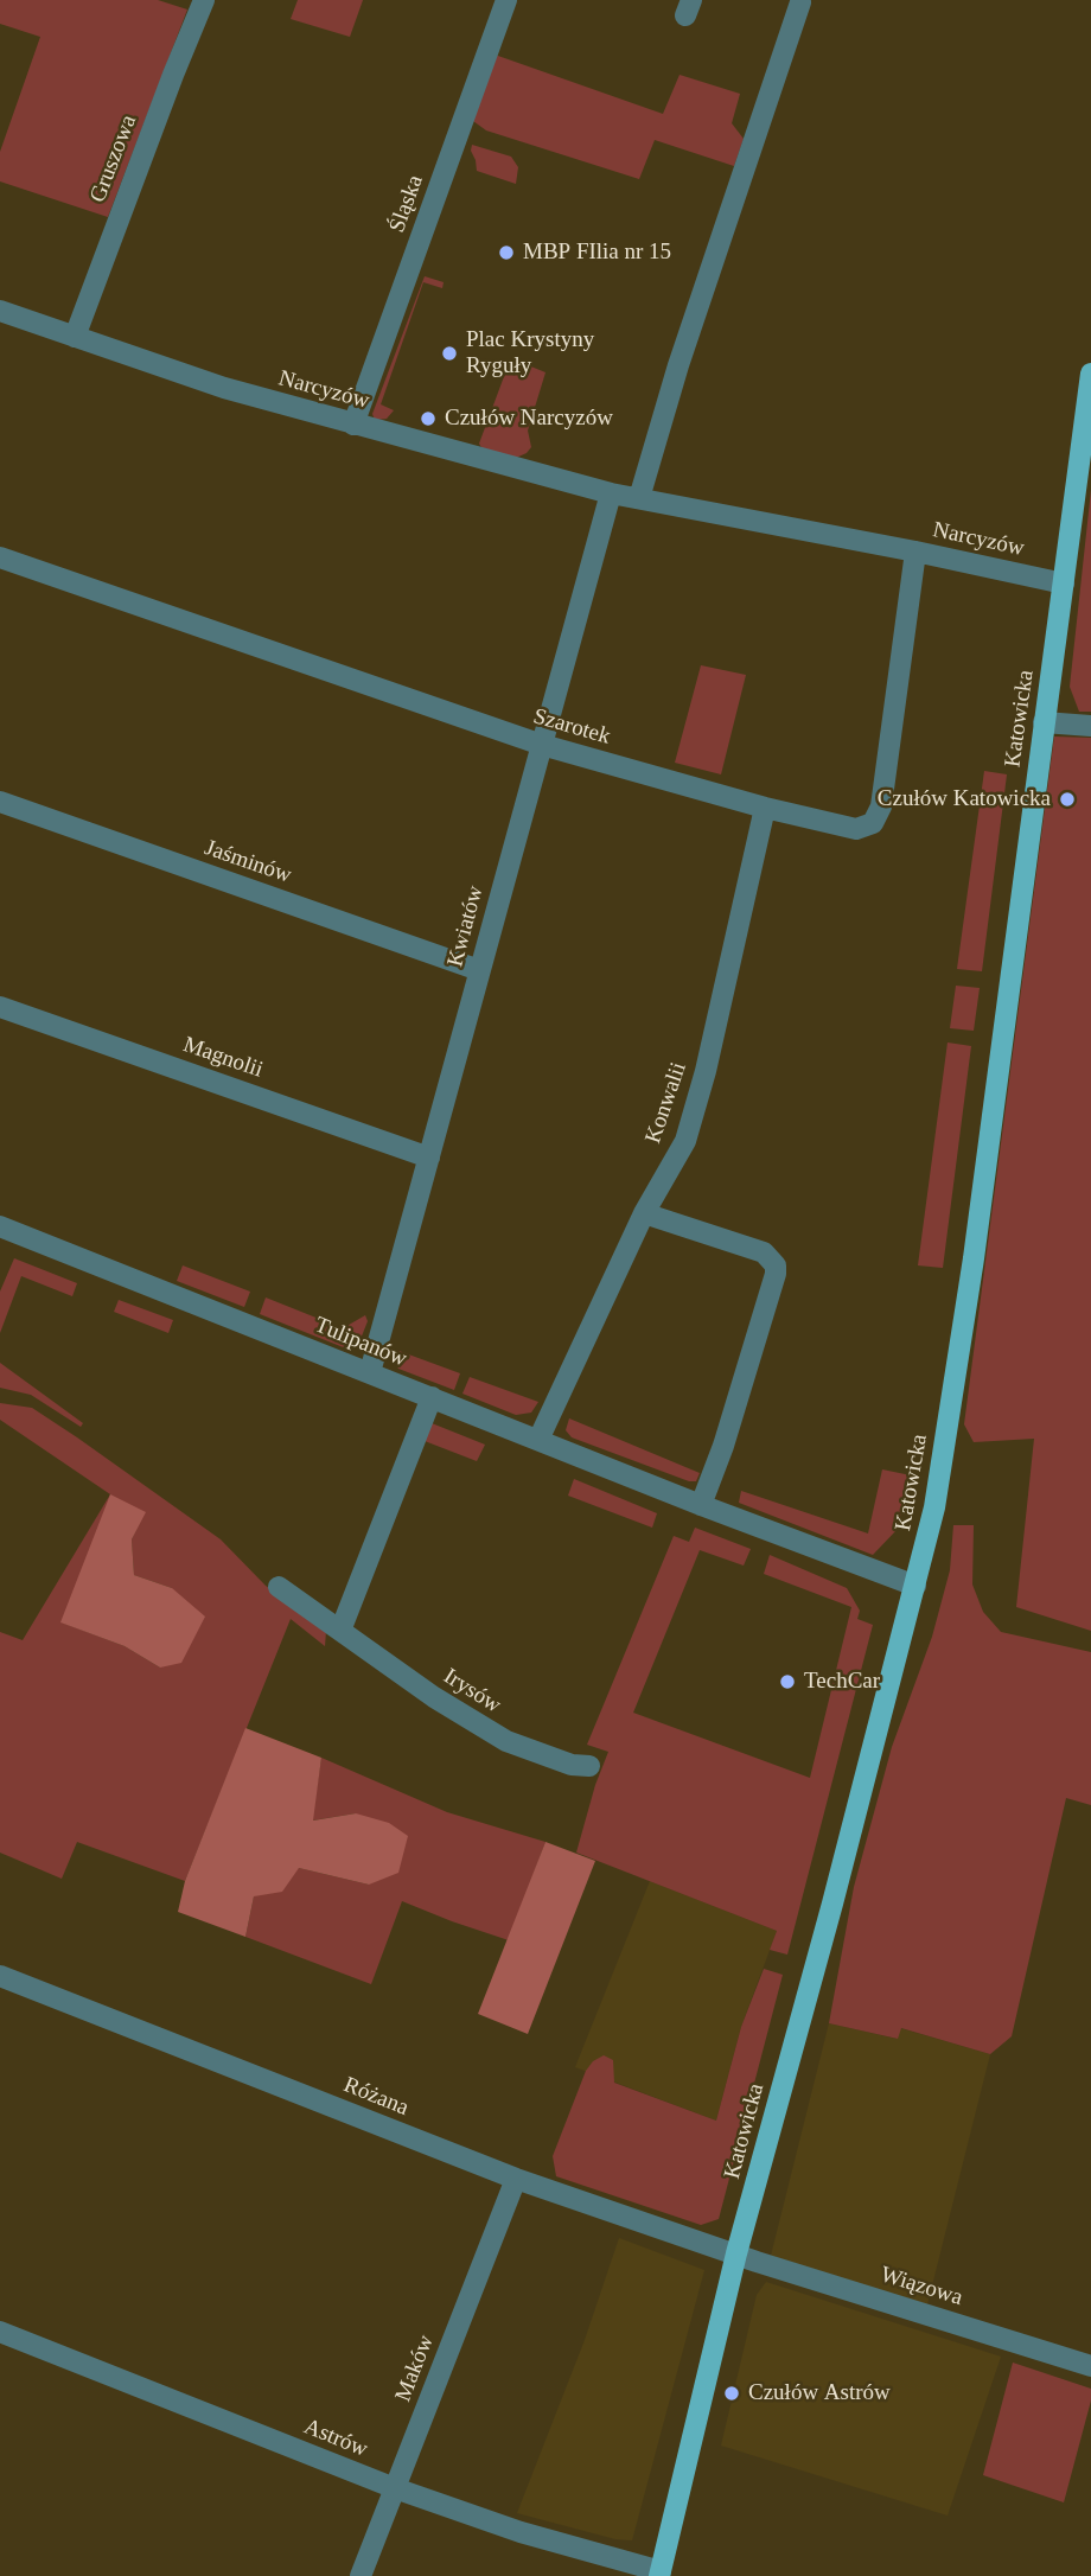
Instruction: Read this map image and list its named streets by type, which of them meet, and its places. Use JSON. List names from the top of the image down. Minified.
{"streets":{"main road":["Katowicka"],"street":["Gruszowa","Śląska","Narcyzów","Szarotek","Jaśminów","Kwiatów","Magnolii","Konwalii","Tulipanów","Irysów","Różana","Wiązowa","Maków","Astrów"]},"crossings":[["Gruszowa","Narcyzów"],["Śląska","Narcyzów"],["Narcyzów","Katowicka"],["Narcyzów","Szarotek"],["Narcyzów","Kwiatów"],["Katowicka","Tulipanów"],["Katowicka","Różana"],["Katowicka","Wiązowa"],["Katowicka","Astrów"],["Szarotek","Kwiatów"],["Szarotek","Konwalii"],["Jaśminów","Kwiatów"],["Kwiatów","Magnolii"],["Kwiatów","Tulipanów"],["Konwalii","Tulipanów"],["Różana","Wiązowa"],["Różana","Maków"],["Maków","Astrów"]],"places":["MBP FIlia nr 15","Plac Krystyny Ryguły","Czułów Narcyzów","Czułów Katowicka","TechCar","Czułów Astrów"]}
